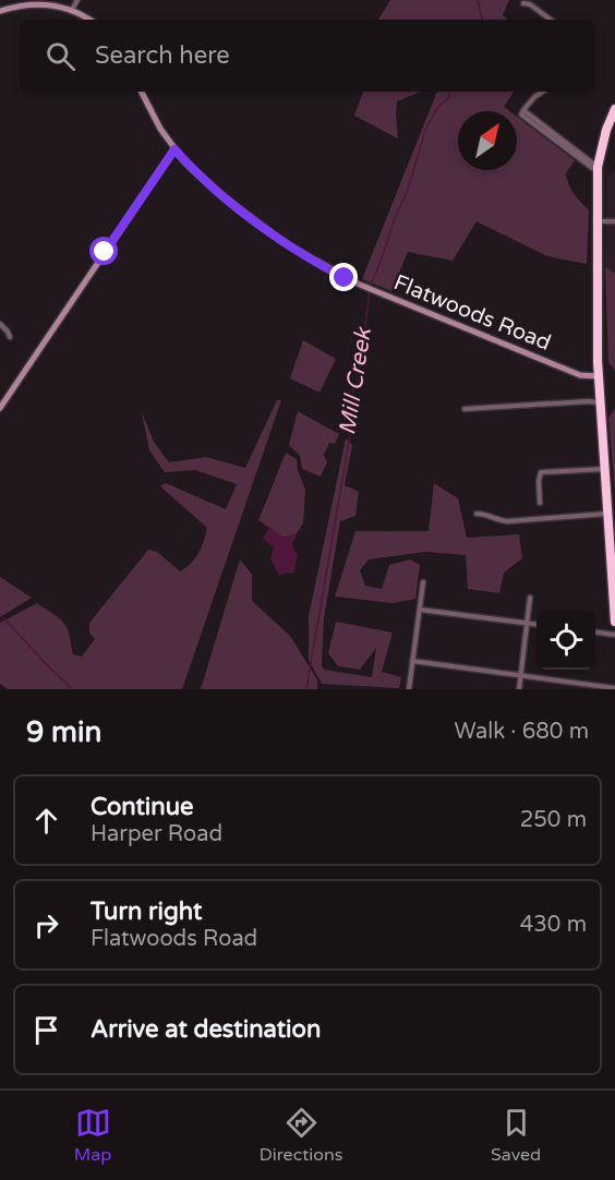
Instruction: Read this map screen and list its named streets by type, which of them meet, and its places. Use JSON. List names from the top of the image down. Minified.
{"streets":{"street":["Flatwoods Road"]},"water":["Mill Creek"],"north":"top right","page":{"search":"Search here","heading":["9 min","Walk · 680 m"],"list":[["Continue","Harper Road","250 m"],["Turn right","Flatwoods Road","430 m"],"Arrive at destination"],"nav":["Map","Directions","Saved"]}}
